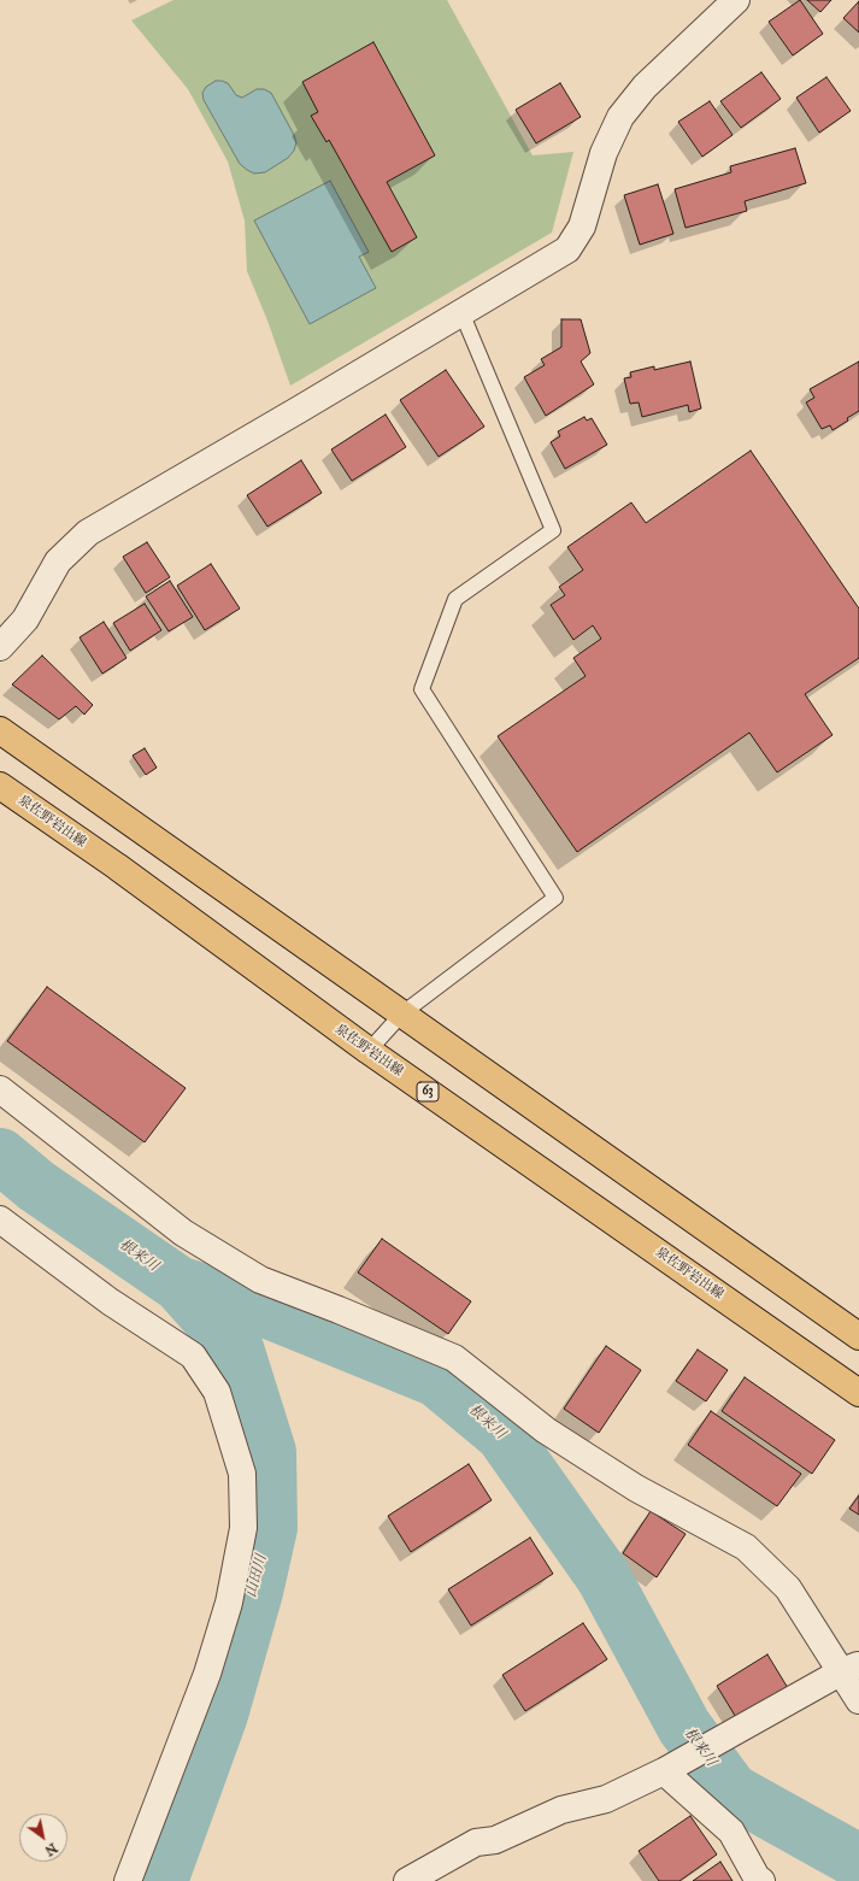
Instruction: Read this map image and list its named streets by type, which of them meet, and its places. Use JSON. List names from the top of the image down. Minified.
{"streets":{"main road":["泉佐野岩出線","63"]},"water":["根来川","山田川"],"north":"bottom right"}
